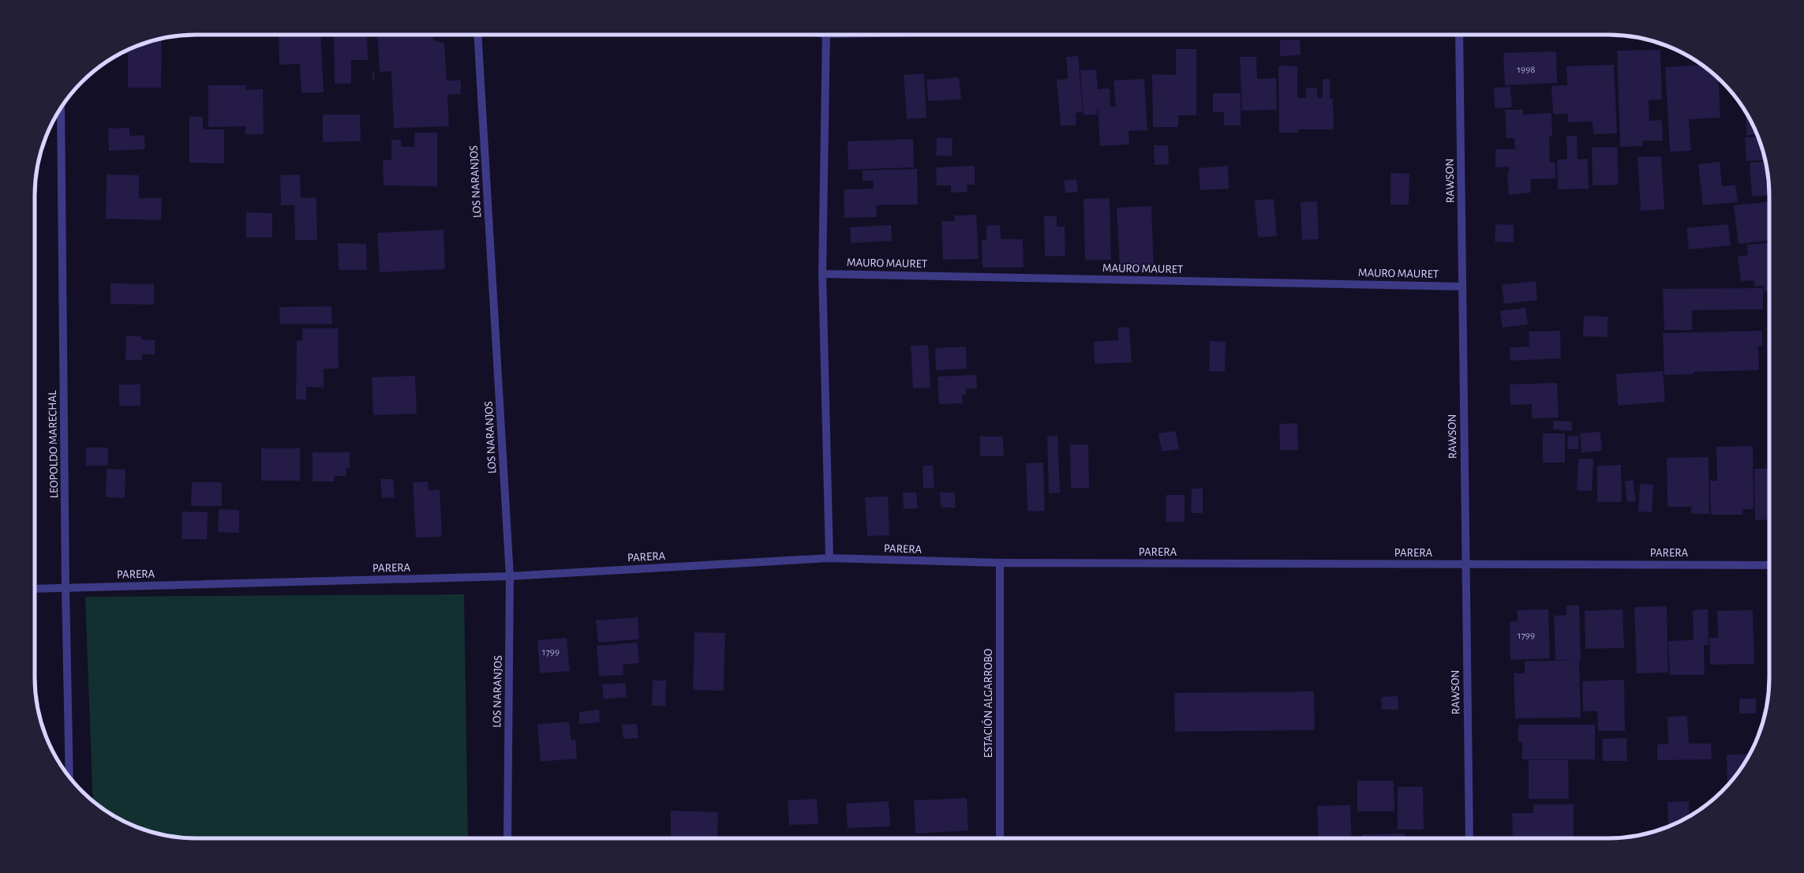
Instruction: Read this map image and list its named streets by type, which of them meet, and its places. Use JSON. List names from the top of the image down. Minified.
{"streets":{"street":["RAWSON","LOS NARANJOS","MAURO MAURET","LEOPOLDO MARECHAL","PARERA","ESTACIÓN ALGARROBO"]},"crossings":[["RAWSON","MAURO MAURET"],["RAWSON","PARERA"],["LOS NARANJOS","PARERA"],["LEOPOLDO MARECHAL","PARERA"],["PARERA","ESTACIÓN ALGARROBO"]],"house_numbers":["1998","1799","1799"]}
